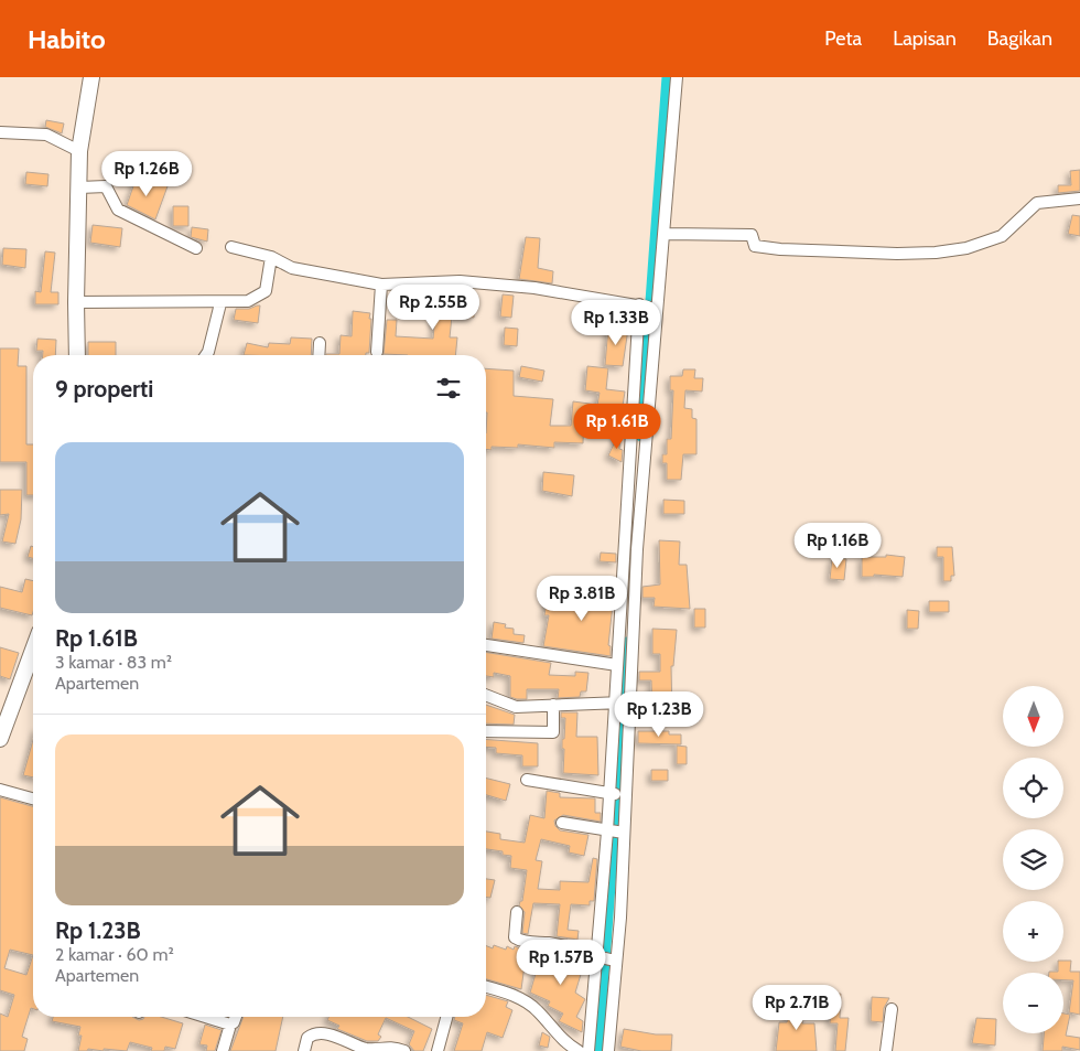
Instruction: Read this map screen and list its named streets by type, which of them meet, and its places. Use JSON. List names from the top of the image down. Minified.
{"north":"bottom","page":{"header":"Habito","nav":["Peta","Lapisan","Bagikan"],"price":["Rp 1.26B","Rp 2.55B","Rp 1.33B","Rp 1.61B","Rp 1.16B","Rp 3.81B","Rp 1.23B","Rp 1.57B","Rp 2.71B"],"heading":"9 properti","list":[{"name":"Rp 1.61B","note":"3 kamar · 83 m² · Apartemen"},{"name":"Rp 1.23B","note":"2 kamar · 60 m² · Apartemen"}],"map_buttons":["+","−"]}}
